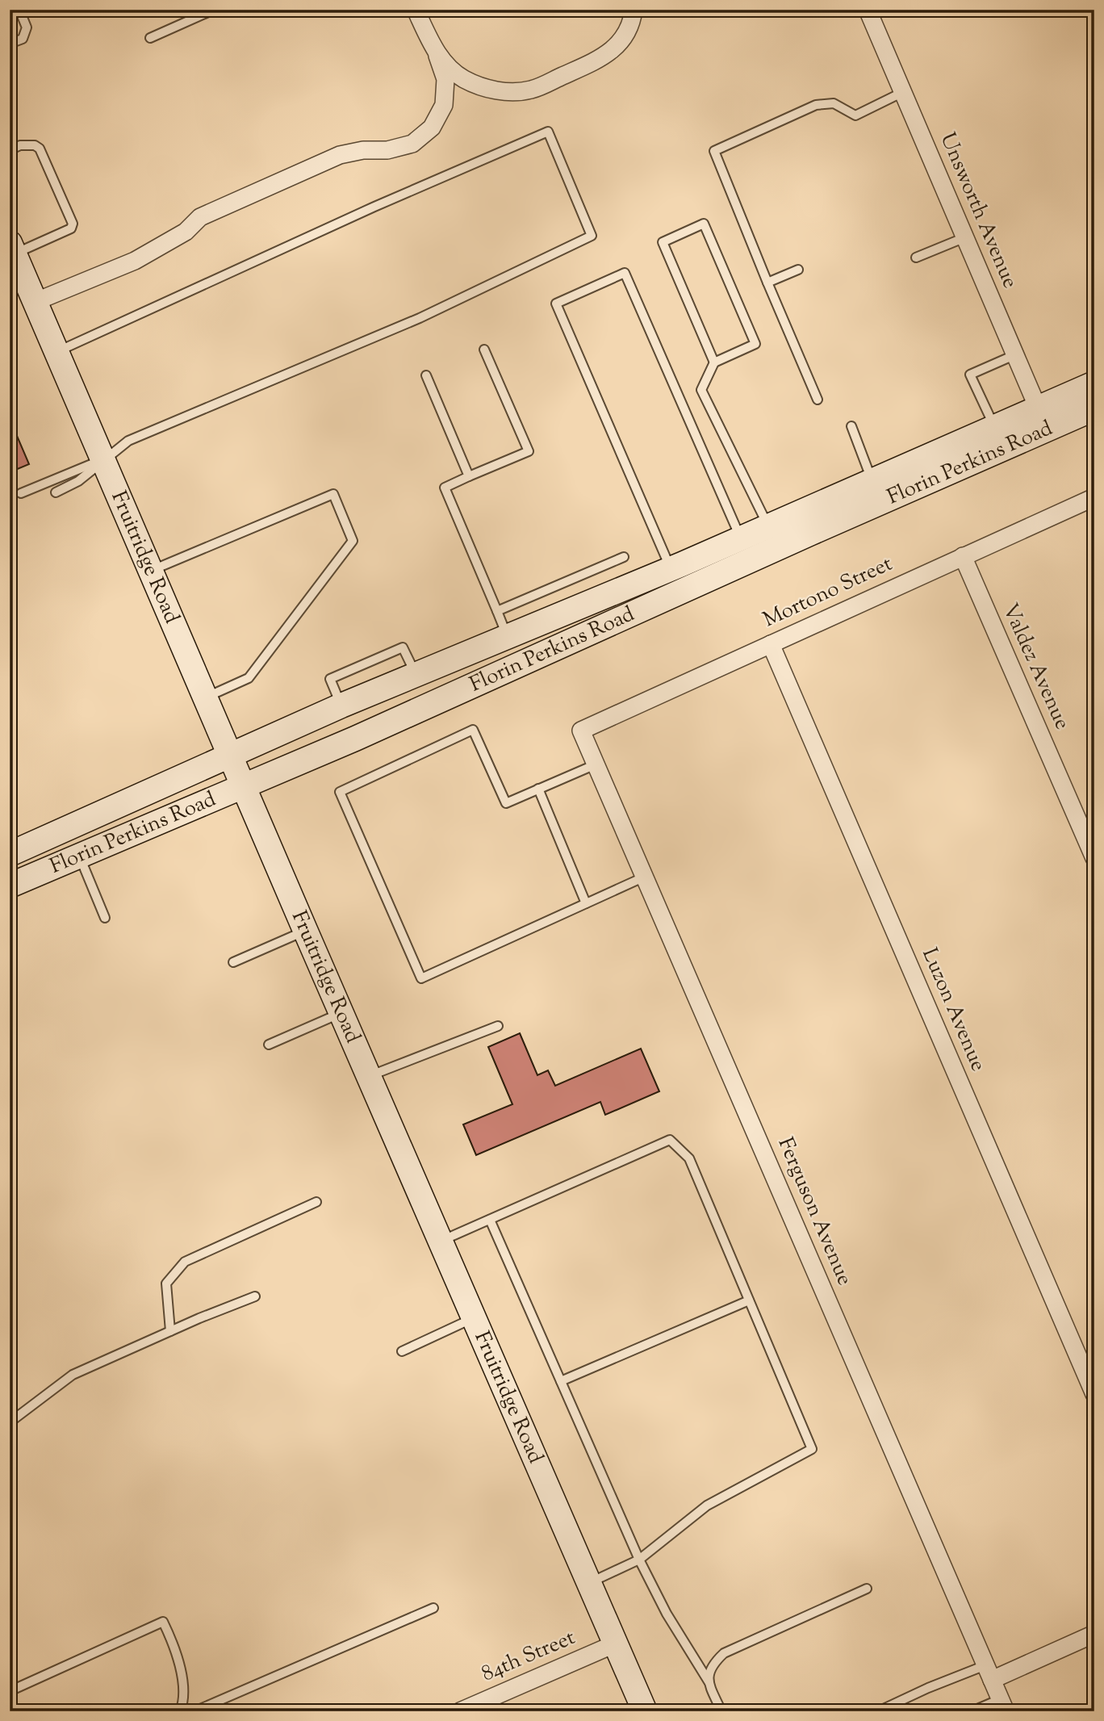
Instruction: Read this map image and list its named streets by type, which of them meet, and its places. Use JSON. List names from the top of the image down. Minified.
{"streets":{"main road":["Florin Perkins Road","Fruitridge Road"],"street":["Unsworth Avenue","Mortono Street","Valdez Avenue","Luzon Avenue","Ferguson Avenue","84th Street"]},"crossings":[["Unsworth Avenue","Florin Perkins Road"],["Florin Perkins Road","Fruitridge Road"],["Fruitridge Road","84th Street"],["Mortono Street","Valdez Avenue"],["Mortono Street","Luzon Avenue"],["Mortono Street","Ferguson Avenue"]]}
